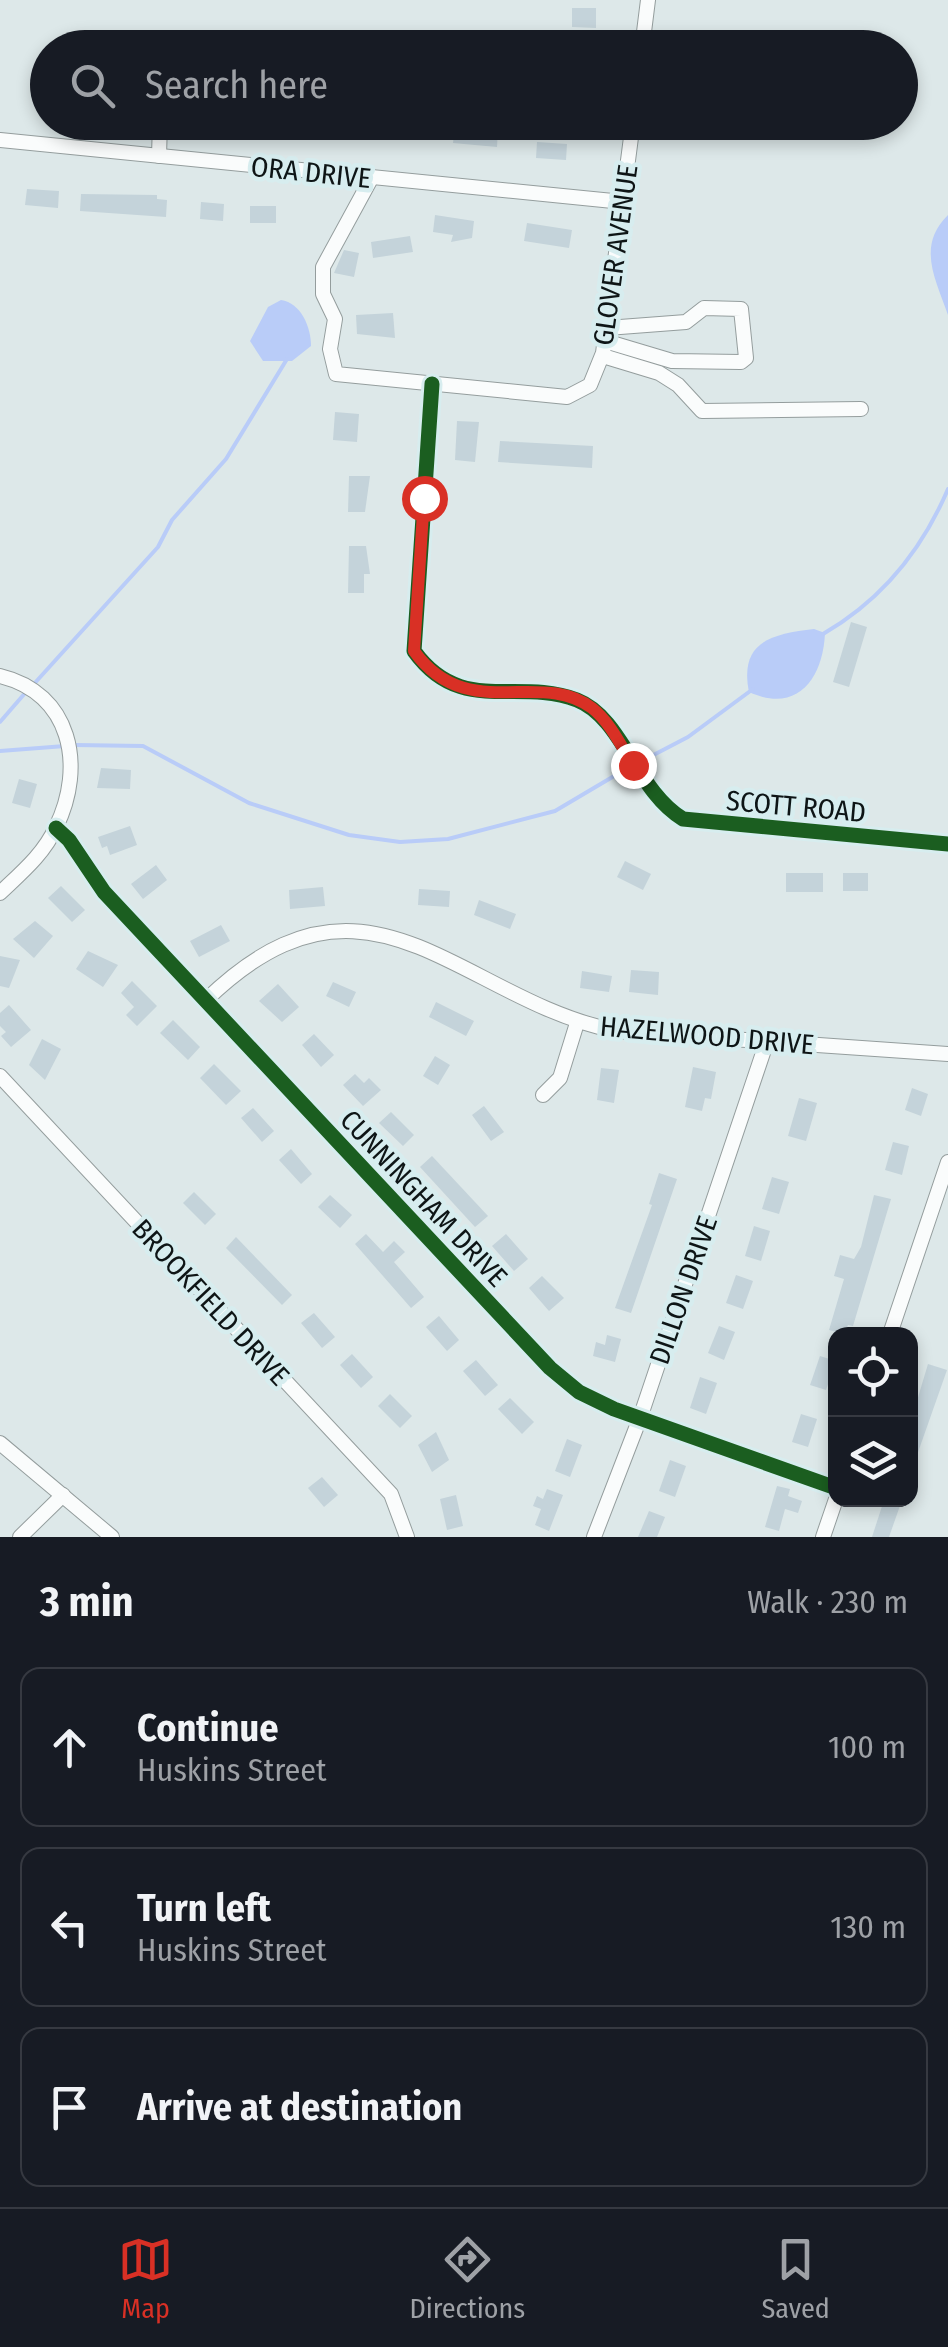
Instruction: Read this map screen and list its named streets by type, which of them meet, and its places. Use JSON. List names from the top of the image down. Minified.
{"streets":{"street":["ORA DRIVE","GLOVER AVENUE","SCOTT ROAD","HAZELWOOD DRIVE","CUNNINGHAM DRIVE","DILLON DRIVE","BROOKFIELD DRIVE"]},"crossings":[["ORA DRIVE","GLOVER AVENUE"],["GLOVER AVENUE","SCOTT ROAD"],["HAZELWOOD DRIVE","CUNNINGHAM DRIVE"],["HAZELWOOD DRIVE","DILLON DRIVE"],["CUNNINGHAM DRIVE","DILLON DRIVE"]],"page":{"search":"Search here","heading":["3 min","Walk · 230 m"],"list":[["Continue","Huskins Street","100 m"],["Turn left","Huskins Street","130 m"],"Arrive at destination"],"nav":["Map","Directions","Saved"]}}
